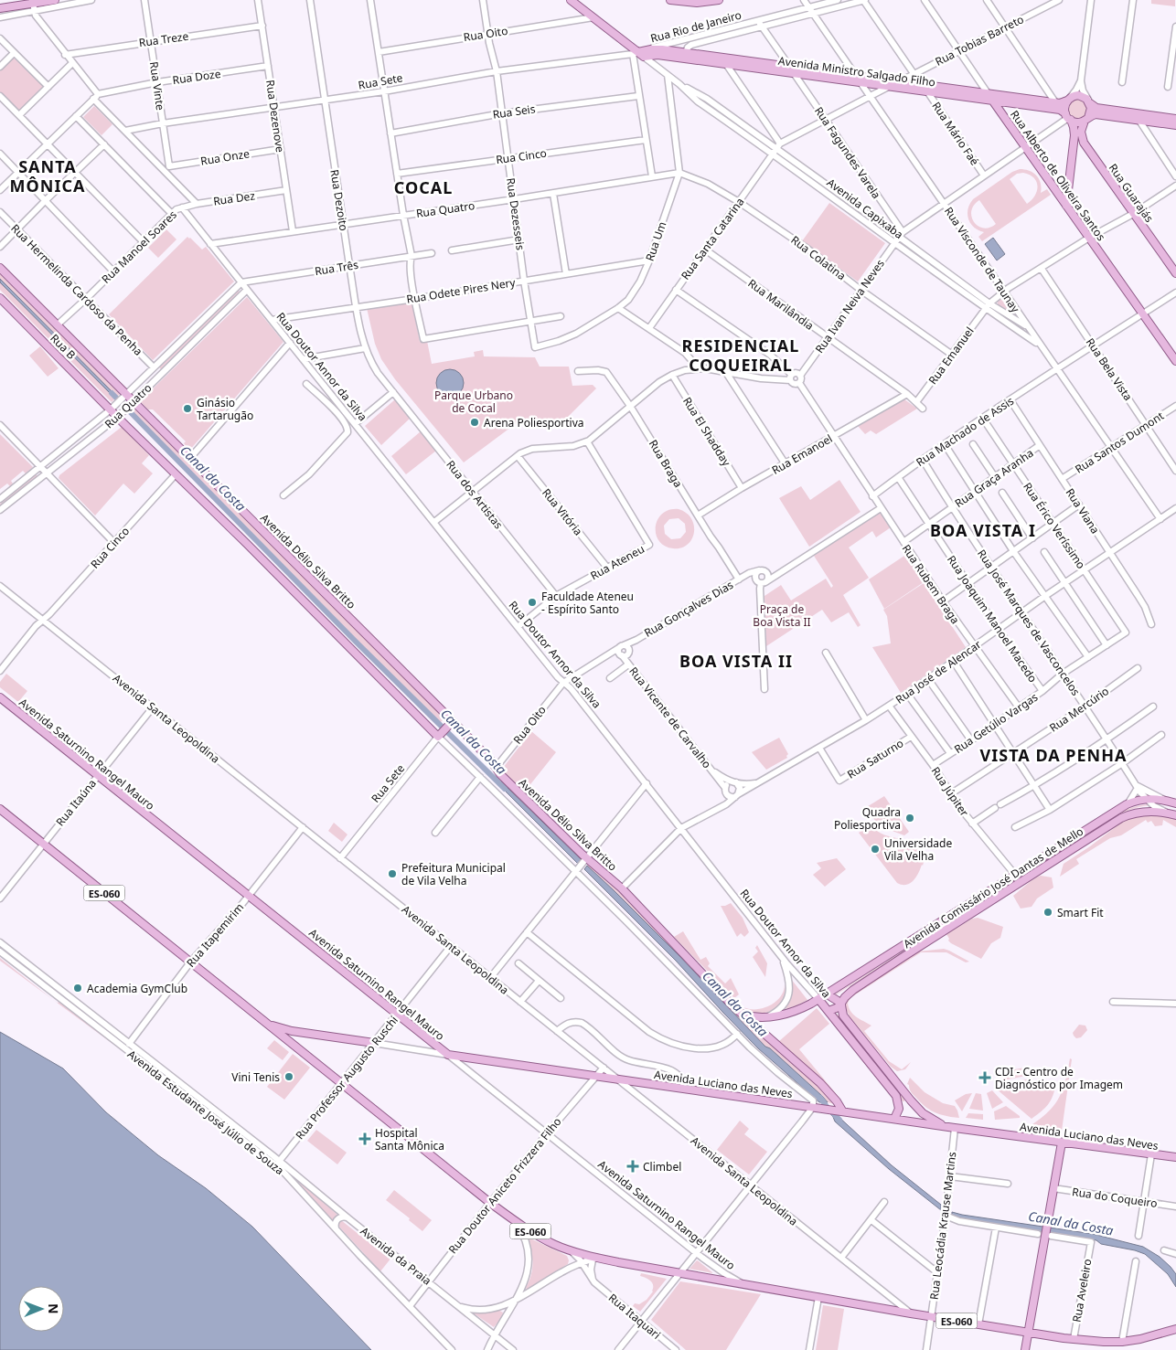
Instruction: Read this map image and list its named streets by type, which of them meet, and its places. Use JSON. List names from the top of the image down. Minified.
{"streets":{"main road":["Avenida Ministro Salgado Filho","Rua Sete","Rua Alberto de Oliveira Santos","Rua Guarajás","Avenida Capixaba","Rua B","Rua Doutor Annor da Silva","Avenida Délio Silva Britto","Avenida Saturnino Rangel Mauro","Avenida Comissário José Dantas de Mello","ES-060","Avenida Luciano das Neves"],"street":["Rua Rio de Janeiro","Rua Oito","Rua Treze","Rua Tobias Barreto","Rua Doze","Rua Vinte","Rua Seis","Rua Dezenove","Rua Mário Faé","Rua Fagundes Varela","Rua Cinco","Rua Onze","Rua Dez","Rua Dezoito","Rua Quatro","Rua Dezesseis","Rua Santa Catarina","Rua Um","Rua Manoel Soares","Rua Colatina","Rua Visconde de Taunay","Rua Três","Rua Hermelinda Cardoso da Penha","Rua Odete Pires Nery","Rua Marilândia","Rua Ivan Neiva Neves","Rua Emanuel","Rua Bela Vista","Rua El Shadday","Rua Machado de Assis","Rua Santos Dumont","Rua Emanoel","Rua Braga","Rua Graça Aranha","Rua dos Artistas","Rua Viana","Rua Vitória","Rua Érico Veríssimo","Rua Ateneu","Rua Rubem Braga","Rua Gonçalves Dias","Rua Joaquim Manoel Macedo","Rua José Marques de Vasconcelos","Rua José de Alencar","Rua Mercúrio","Rua Vicente de Carvalho","Avenida Santa Leopoldina","Rua Getúlio Vargas","Rua Saturno","Rua Júpiter","Rua Itaúna","Rua Itapemirim","Rua Professor Augusto Ruschi","Avenida Estudante José Júlio de Souza","Rua Doutor Aniceto Frizzera Filho","Rua do Coqueiro","Rua Leocádia Krause Martins","Avenida da Praia","Rua Aveleiro","Rua Itaquari"]},"crossings":[["Rua Rio de Janeiro","Avenida Ministro Salgado Filho"],["Rua Rio de Janeiro","Rua Sete"],["Rua Rio de Janeiro","Avenida Capixaba"],["Rua Rio de Janeiro","Rua Visconde de Taunay"],["Rua Oito","Avenida Capixaba"],["Rua Oito","Rua Dezesseis"],["Rua Oito","Rua Doutor Annor da Silva"],["Rua Oito","Avenida Délio Silva Britto"],["Rua Oito","Rua Gonçalves Dias"],["Rua Treze","Rua Vinte"],["Rua Treze","Rua Dezenove"],["Rua Tobias Barreto","Avenida Ministro Salgado Filho"],["Rua Tobias Barreto","Rua Alberto de Oliveira Santos"],["Avenida Ministro Salgado Filho","Rua Sete"],["Avenida Ministro Salgado Filho","Rua Mário Faé"],["Avenida Ministro Salgado Filho","Rua Fagundes Varela"],["Avenida Ministro Salgado Filho","Rua Alberto de Oliveira Santos"],["Avenida Ministro Salgado Filho","Rua Guarajás"],["Avenida Ministro Salgado Filho","Avenida Capixaba"],["Avenida Ministro Salgado Filho","Rua Visconde de Taunay"],["Avenida Ministro Salgado Filho","Rua Ivan Neiva Neves"],["Rua Doze","Rua Vinte"],["Rua Doze","Rua Dezenove"],["Rua Sete","Rua Vinte"],["Rua Sete","Rua Dezenove"],["Rua Sete","Rua Dezoito"],["Rua Sete","Avenida Capixaba"],["Rua Sete","Rua Dezesseis"],["Rua Sete","Avenida Délio Silva Britto"],["Rua Sete","Avenida Santa Leopoldina"],["Rua Vinte","Rua Onze"],["Rua Seis","Rua Dezesseis"],["Rua Dezenove","Rua Onze"],["Rua Dezenove","Rua Dez"],["Rua Dezenove","Rua Quatro"],["Rua Mário Faé","Rua Ivan Neiva Neves"],["Rua Fagundes Varela","Avenida Capixaba"],["Rua Fagundes Varela","Rua Ivan Neiva Neves"],["Rua Cinco","Rua Dezesseis"],["Rua Cinco","Avenida Santa Leopoldina"],["Rua Alberto de Oliveira Santos","Rua Ivan Neiva Neves"],["Rua Alberto de Oliveira Santos","Rua Emanuel"],["Rua Alberto de Oliveira Santos","Rua Machado de Assis"],["Rua Guarajás","Rua Ivan Neiva Neves"],["Rua Guarajás","Rua Emanuel"],["Rua Dez","Rua Manoel Soares"],["Rua Dez","Rua Doutor Annor da Silva"],["Rua Dezoito","Rua Quatro"],["Rua Dezoito","Rua Três"],["Rua Dezoito","Rua Odete Pires Nery"],["Rua Dezoito","Rua dos Artistas"],["Avenida Capixaba","Rua Santa Catarina"],["Avenida Capixaba","Rua Um"],["Avenida Capixaba","Rua Visconde de Taunay"],["Avenida Capixaba","Rua Ivan Neiva Neves"],["Avenida Capixaba","Rua Emanuel"],["Rua Quatro","Rua Dezesseis"],["Rua Quatro","Rua Um"],["Rua Quatro","Rua Colatina"],["Rua Quatro","Rua Três"],["Rua Quatro","Rua Hermelinda Cardoso da Penha"],["Rua Quatro","Rua B"],["Rua Quatro","Rua Doutor Annor da Silva"],["Rua Quatro","Avenida Délio Silva Britto"],["Rua Dezesseis","Rua Um"],["Rua Dezesseis","Rua Odete Pires Nery"],["Rua Santa Catarina","Rua Colatina"],["Rua Santa Catarina","Rua Marilândia"],["Rua Um","Rua Colatina"],["Rua Um","Rua Odete Pires Nery"],["Rua Manoel Soares","Rua Hermelinda Cardoso da Penha"],["Rua Manoel Soares","Rua Doutor Annor da Silva"],["Rua Manoel Soares","Avenida Délio Silva Britto"],["Rua Colatina","Rua Ivan Neiva Neves"],["Rua Colatina","Rua Emanuel"],["Rua Visconde de Taunay","Rua Ivan Neiva Neves"],["Rua Visconde de Taunay","Rua Emanuel"],["Rua Visconde de Taunay","Rua Machado de Assis"],["Rua Visconde de Taunay","Rua Santos Dumont"],["Rua Visconde de Taunay","Rua José de Alencar"],["Rua Três","Rua Doutor Annor da Silva"],["Rua Odete Pires Nery","Rua Doutor Annor da Silva"],["Rua Marilândia","Rua Ivan Neiva Neves"],["Rua Marilândia","Rua Emanuel"],["Rua Marilândia","Rua Emanoel"],["Rua Ivan Neiva Neves","Rua Rubem Braga"],["Rua Emanuel","Rua Bela Vista"],["Rua Doutor Annor da Silva","Rua Ateneu"],["Rua Doutor Annor da Silva","Rua Gonçalves Dias"],["Rua Doutor Annor da Silva","Rua José de Alencar"],["Rua Doutor Annor da Silva","Avenida Comissário José Dantas de Mello"],["Rua Doutor Annor da Silva","Avenida Luciano das Neves"],["Rua Bela Vista","Rua Machado de Assis"],["Rua Bela Vista","Rua Santos Dumont"],["Rua El Shadday","Rua Emanoel"],["Rua Machado de Assis","Rua Viana"],["Rua Machado de Assis","Rua Érico Veríssimo"],["Rua Machado de Assis","Rua Rubem Braga"],["Rua Machado de Assis","Rua Joaquim Manoel Macedo"],["Rua Machado de Assis","Rua José Marques de Vasconcelos"],["Rua Santos Dumont","Rua Viana"],["Rua Emanoel","Rua Braga"],["Rua Emanoel","Rua Rubem Braga"],["Rua Braga","Rua Gonçalves Dias"],["Rua Graça Aranha","Rua Viana"],["Rua Graça Aranha","Rua Érico Veríssimo"],["Rua Graça Aranha","Rua Rubem Braga"],["Rua Graça Aranha","Rua Joaquim Manoel Macedo"],["Rua Graça Aranha","Rua José Marques de Vasconcelos"],["Rua dos Artistas","Rua Ateneu"],["Rua Viana","Rua José de Alencar"],["Rua Vitória","Rua Ateneu"],["Rua Érico Veríssimo","Rua José de Alencar"],["Rua Érico Veríssimo","Rua Getúlio Vargas"],["Avenida Délio Silva Britto","Rua José de Alencar"],["Avenida Délio Silva Britto","Avenida Comissário José Dantas de Mello"],["Avenida Délio Silva Britto","Avenida Luciano das Neves"],["Rua Rubem Braga","Rua José de Alencar"],["Rua Rubem Braga","Rua Getúlio Vargas"],["Rua Gonçalves Dias","Rua Vicente de Carvalho"],["Rua Joaquim Manoel Macedo","Rua José de Alencar"],["Rua Joaquim Manoel Macedo","Rua Getúlio Vargas"],["Rua José Marques de Vasconcelos","Rua José de Alencar"],["Rua José Marques de Vasconcelos","Rua Mercúrio"],["Rua José Marques de Vasconcelos","Rua Getúlio Vargas"],["Rua José Marques de Vasconcelos","Avenida Comissário José Dantas de Mello"],["Rua José de Alencar","Rua Vicente de Carvalho"],["Rua José de Alencar","Rua Saturno"],["Rua José de Alencar","Rua Júpiter"],["Rua Mercúrio","Rua Júpiter"],["Avenida Santa Leopoldina","Rua Itaúna"],["Avenida Santa Leopoldina","ES-060"],["Avenida Santa Leopoldina","Rua Itapemirim"],["Avenida Santa Leopoldina","Rua Professor Augusto Ruschi"],["Avenida Santa Leopoldina","Avenida Luciano das Neves"],["Avenida Santa Leopoldina","Rua Doutor Aniceto Frizzera Filho"],["Rua Getúlio Vargas","Rua Júpiter"],["Avenida Saturnino Rangel Mauro","Rua Itaúna"],["Avenida Saturnino Rangel Mauro","ES-060"],["Avenida Saturnino Rangel Mauro","Rua Itapemirim"],["Avenida Saturnino Rangel Mauro","Rua Professor Augusto Ruschi"],["Avenida Saturnino Rangel Mauro","Avenida Luciano das Neves"],["Avenida Saturnino Rangel Mauro","Rua Doutor Aniceto Frizzera Filho"],["Rua Saturno","Rua Júpiter"],["Rua Júpiter","Avenida Comissário José Dantas de Mello"],["Rua Itaúna","ES-060"],["ES-060","Rua Itapemirim"],["ES-060","Rua Professor Augusto Ruschi"],["ES-060","Avenida Luciano das Neves"],["ES-060","Rua Doutor Aniceto Frizzera Filho"],["ES-060","Rua Leocádia Krause Martins"],["ES-060","Rua Aveleiro"],["ES-060","Rua Itaquari"],["Rua Itapemirim","Avenida Estudante José Júlio de Souza"],["Rua Professor Augusto Ruschi","Avenida Luciano das Neves"],["Rua Professor Augusto Ruschi","Avenida Estudante José Júlio de Souza"],["Rua Professor Augusto Ruschi","Avenida da Praia"],["Avenida Luciano das Neves","Rua Doutor Aniceto Frizzera Filho"],["Avenida Luciano das Neves","Rua Leocádia Krause Martins"],["Avenida Estudante José Júlio de Souza","Rua Doutor Aniceto Frizzera Filho"],["Avenida Estudante José Júlio de Souza","Avenida da Praia"],["Rua Doutor Aniceto Frizzera Filho","Avenida da Praia"]],"districts":["SANTA MÔNICA","COCAL","RESIDENCIAL COQUEIRAL","BOA VISTA I","BOA VISTA II","VISTA DA PENHA"],"water":["Canal da Costa"],"parks":["Parque Urbano de Cocal","Praça de Boa Vista II"],"places":{"other":["Ginásio Tartarugão","Arena Poliesportiva","Faculdade Ateneu - Espírito Santo","Quadra Poliesportiva","Universidade Vila Velha","Prefeitura Municipal de Vila Velha","Smart Fit","Academia GymClub","Vini Tenis"],"health":["CDI - Centro de Diagnóstico por Imagem","Hospital Santa Mônica","Climbel"]},"north":"right"}
